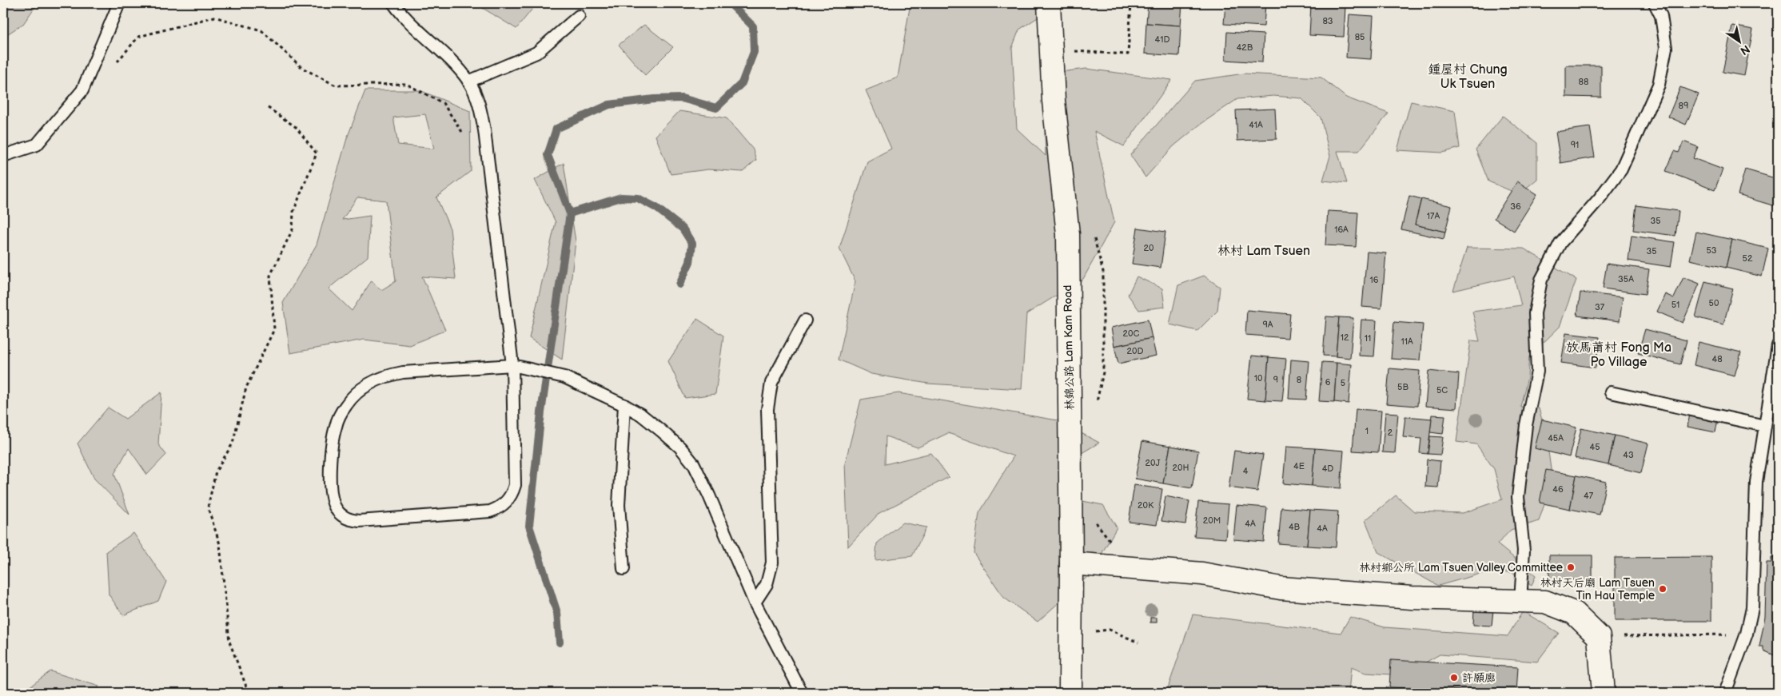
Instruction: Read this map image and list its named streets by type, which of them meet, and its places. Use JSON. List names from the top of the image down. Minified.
{"streets":{"main road":["林錦公路 Lam Kam Road"]},"districts":["鍾屋村 Chung Uk Tsuen","林村 Lam Tsuen","放馬莆村 Fong Ma Po Village"],"places":["林村鄉公所 Lam Tsuen Valley Committee","林村天后廟 Lam Tsuen Tin Hau Temple","許願廊"],"house_numbers":["83","85","41D","42B","88","89","41A","91","36","17A","35","16A","20","53","35","52","35A","16","50","51","37","9A","20C","12","11","11A","20D","48","10","9","8","6","5","5B","5C","1","2","45A","45","43","20J","4E","20H","4D","4","46","47","20K","20M","4A","4B","4A"],"north":"bottom right"}
